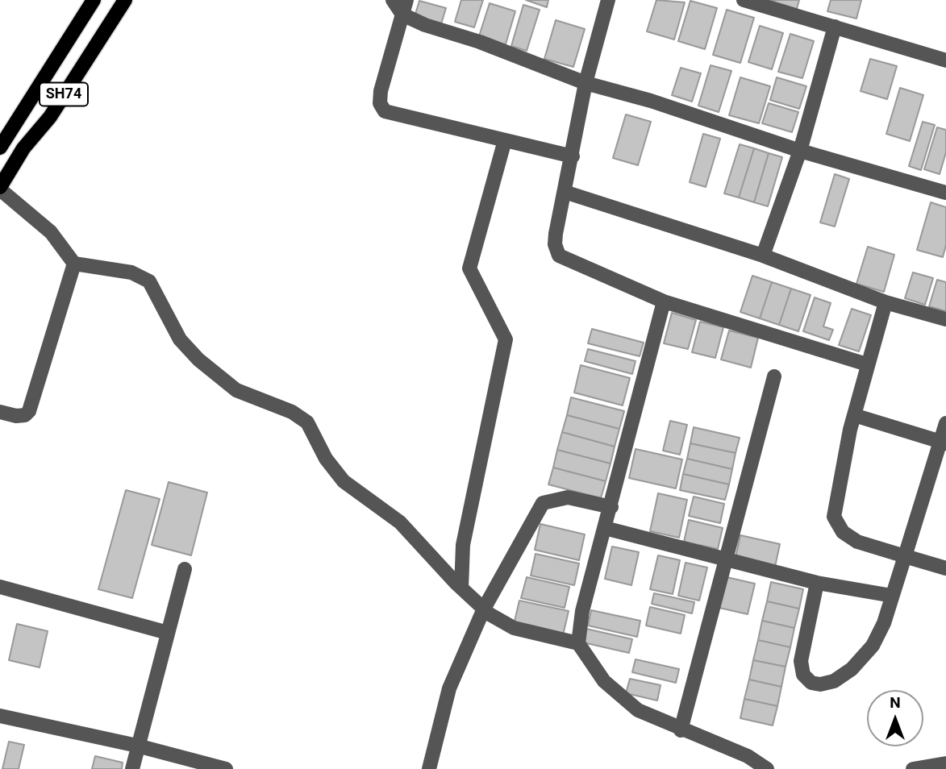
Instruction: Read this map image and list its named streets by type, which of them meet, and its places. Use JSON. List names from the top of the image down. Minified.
{"streets":{"main road":["SH74"]},"north":"top"}
